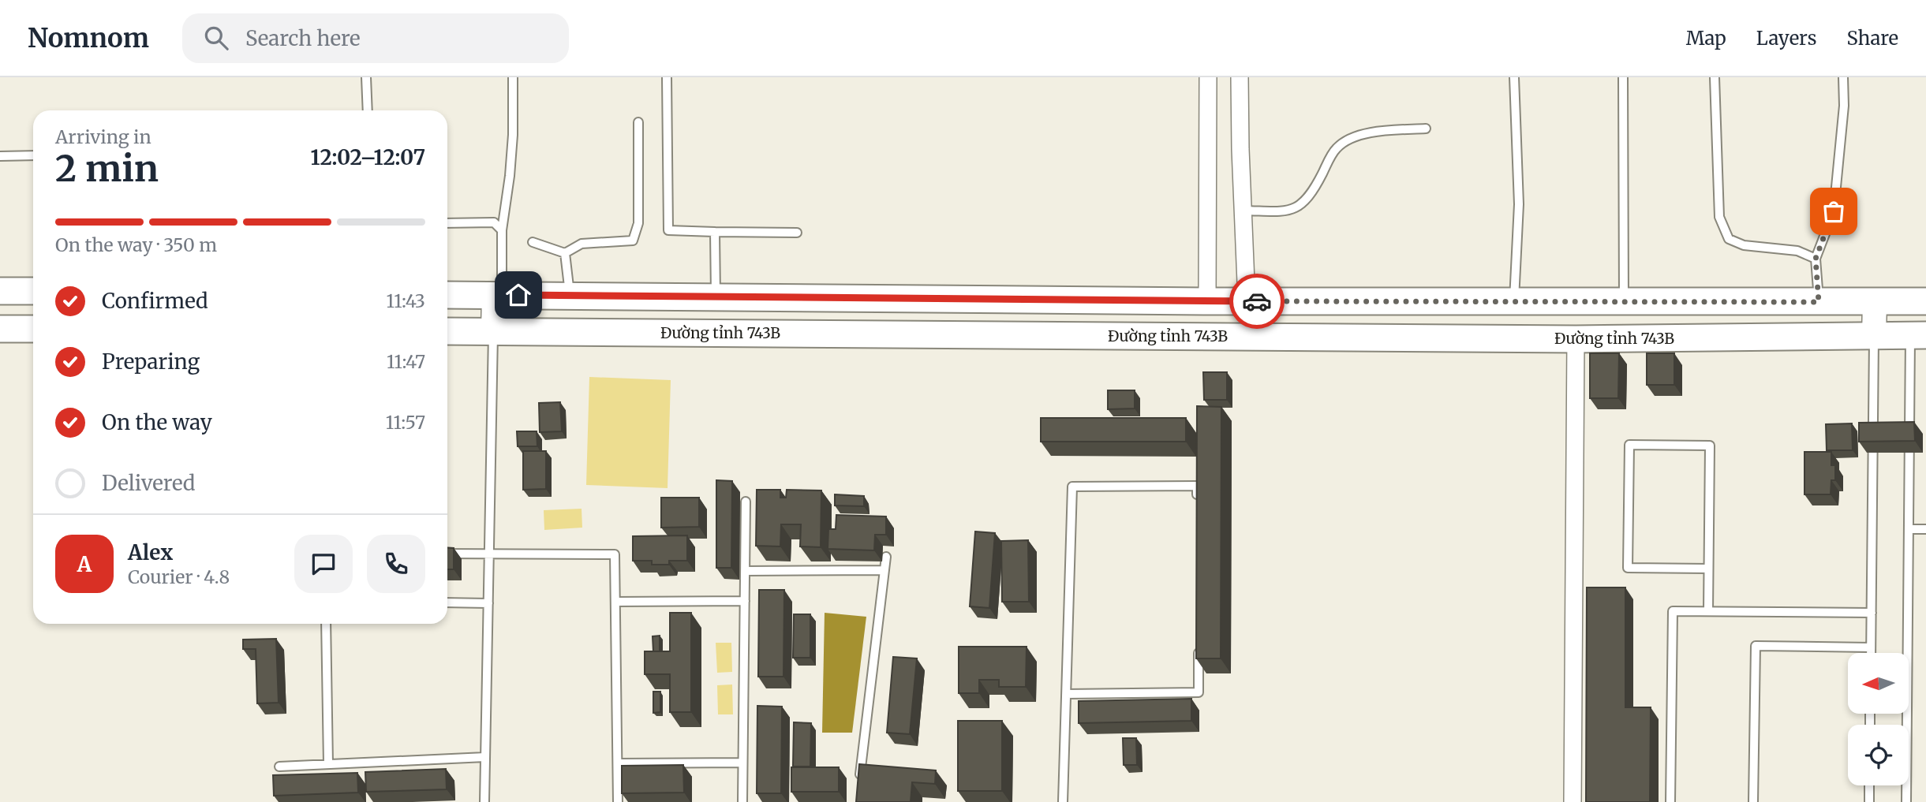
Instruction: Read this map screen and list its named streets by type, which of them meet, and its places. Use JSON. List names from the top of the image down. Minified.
{"streets":{"main road":["Đường tỉnh 743B"]},"north":"left","page":{"header":"Nomnom","search":"Search here","nav":["Map","Layers","Share"],"heading":["2 min","Arriving in","12:02–12:07"],"panel":["Alex","Courier · 4.8"],"bar":"On the way · 350 m","list":[["Confirmed","11:43"],["Preparing","11:47"],["On the way","11:57"],"Delivered"],"round":"A"}}
